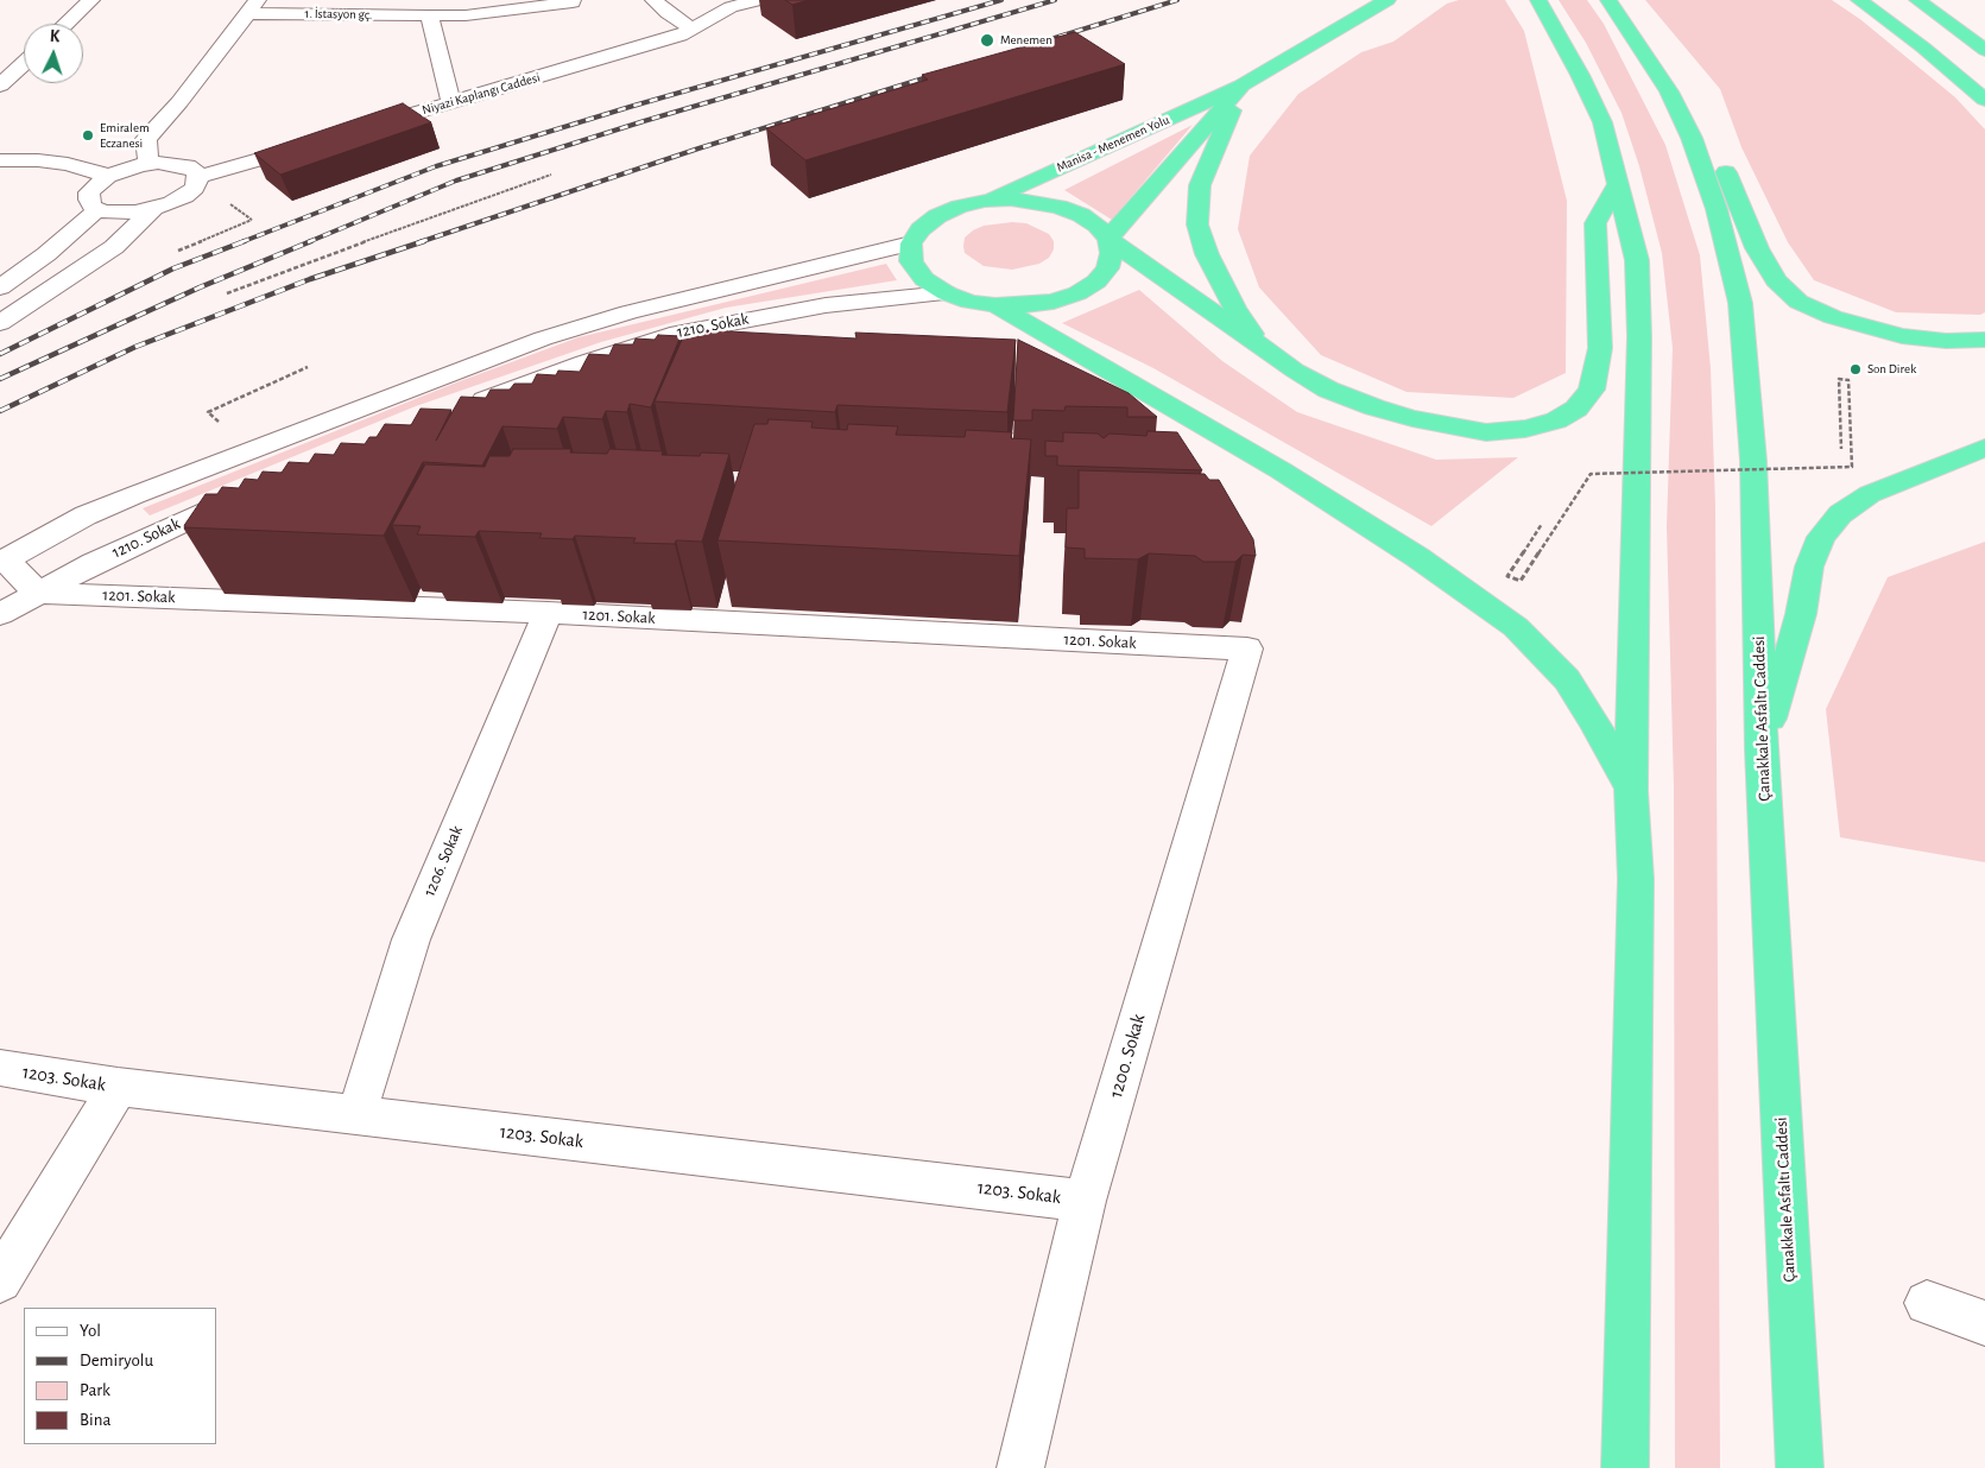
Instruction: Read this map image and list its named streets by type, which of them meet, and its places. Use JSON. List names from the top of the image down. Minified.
{"streets":{"highway":["Manisa - Menemen Yolu","Çanakkale Asfaltı Caddesi"],"street":["1. İstasyon gç.","Niyazi Kaplangı Caddesi","1210. Sokak","1201. Sokak","1206. Sokak","1200. Sokak","1203. Sokak"]},"crossings":[["Manisa - Menemen Yolu","1210. Sokak"],["1210. Sokak","1201. Sokak"],["1201. Sokak","1206. Sokak"],["1201. Sokak","1200. Sokak"],["1206. Sokak","1203. Sokak"],["1200. Sokak","1203. Sokak"]],"places":["Menemen","Emiralem Eczanesi","Son Direk"],"legend":["Yol","Demiryolu","Park","Bina"],"north":"top"}
